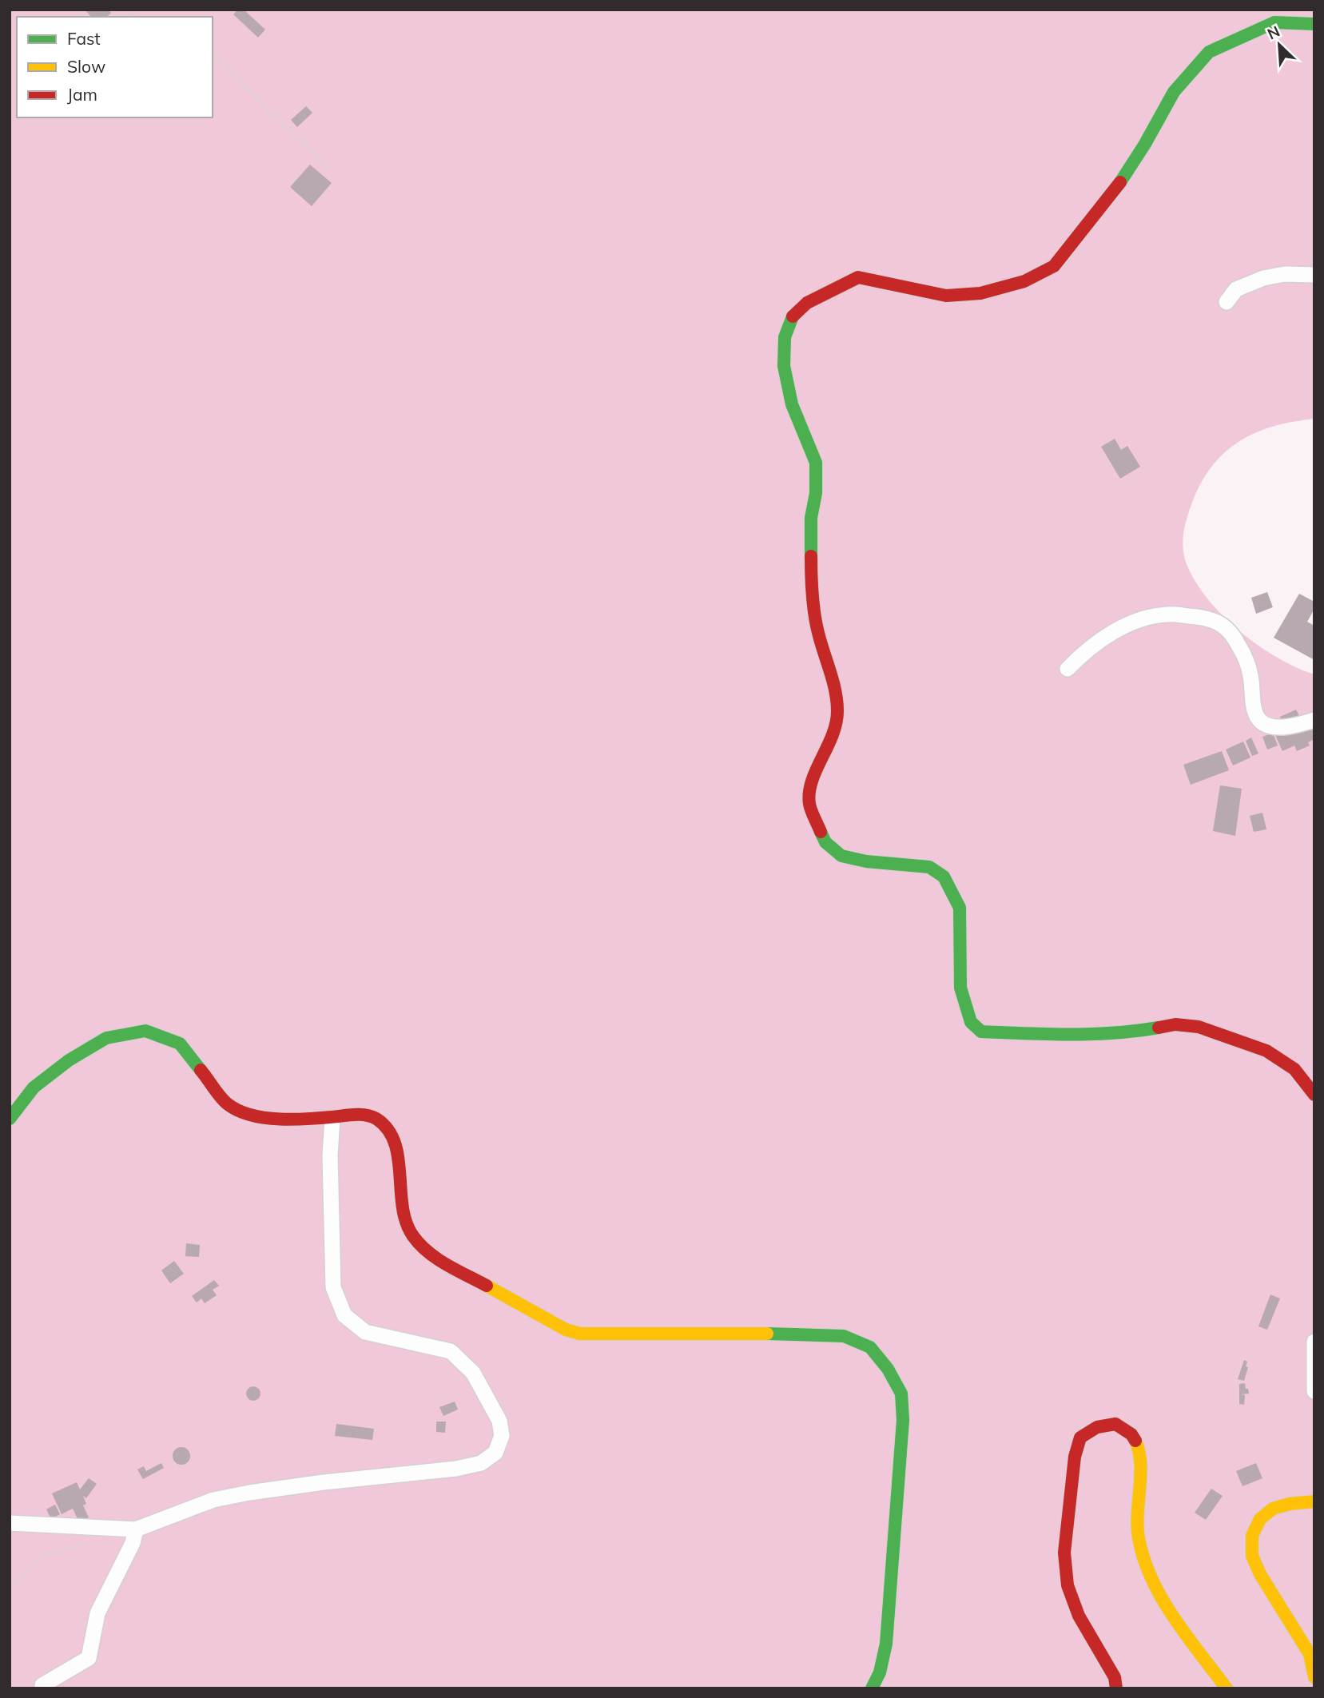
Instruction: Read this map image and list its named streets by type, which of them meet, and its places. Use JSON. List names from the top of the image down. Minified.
{"legend":["Fast","Slow","Jam"],"north":"top left"}
